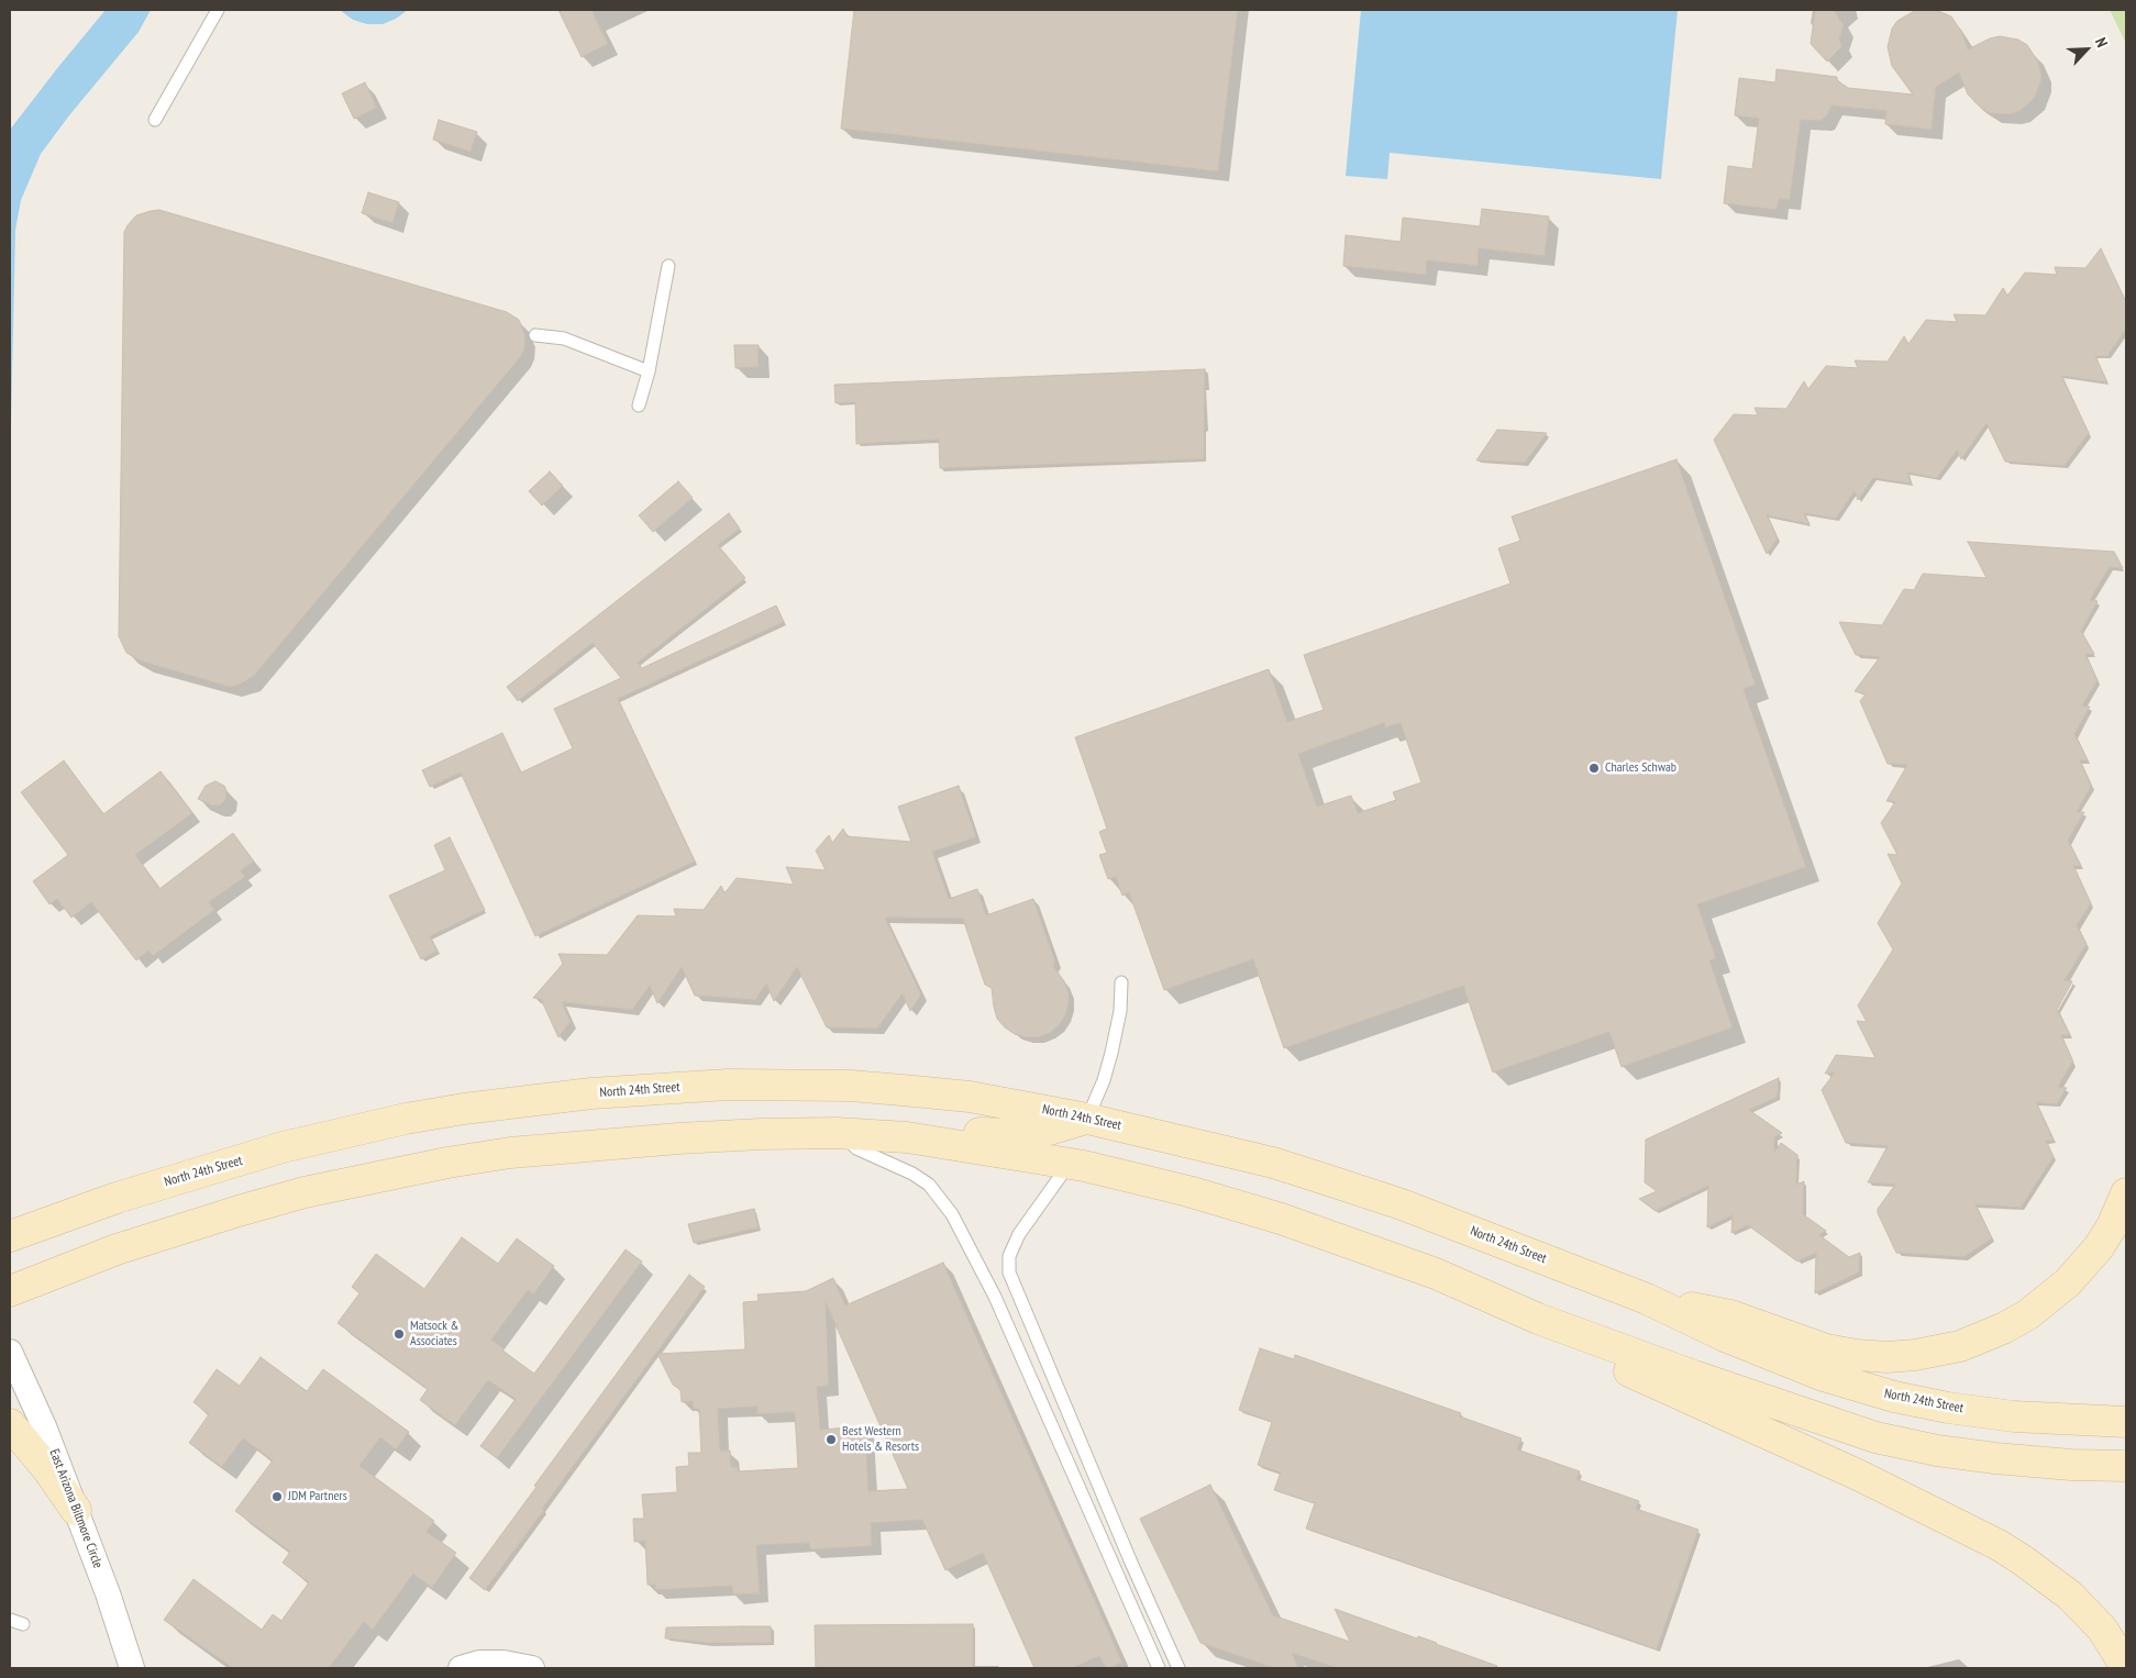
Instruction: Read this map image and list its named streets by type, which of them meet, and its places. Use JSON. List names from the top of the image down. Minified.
{"streets":{"main road":["North 24th Street"],"street":["East Arizona Biltmore Circle"]},"places":["Charles Schwab","Matsock & Associates","Best Western Hotels & Resorts","JDM Partners"],"north":"top right"}
